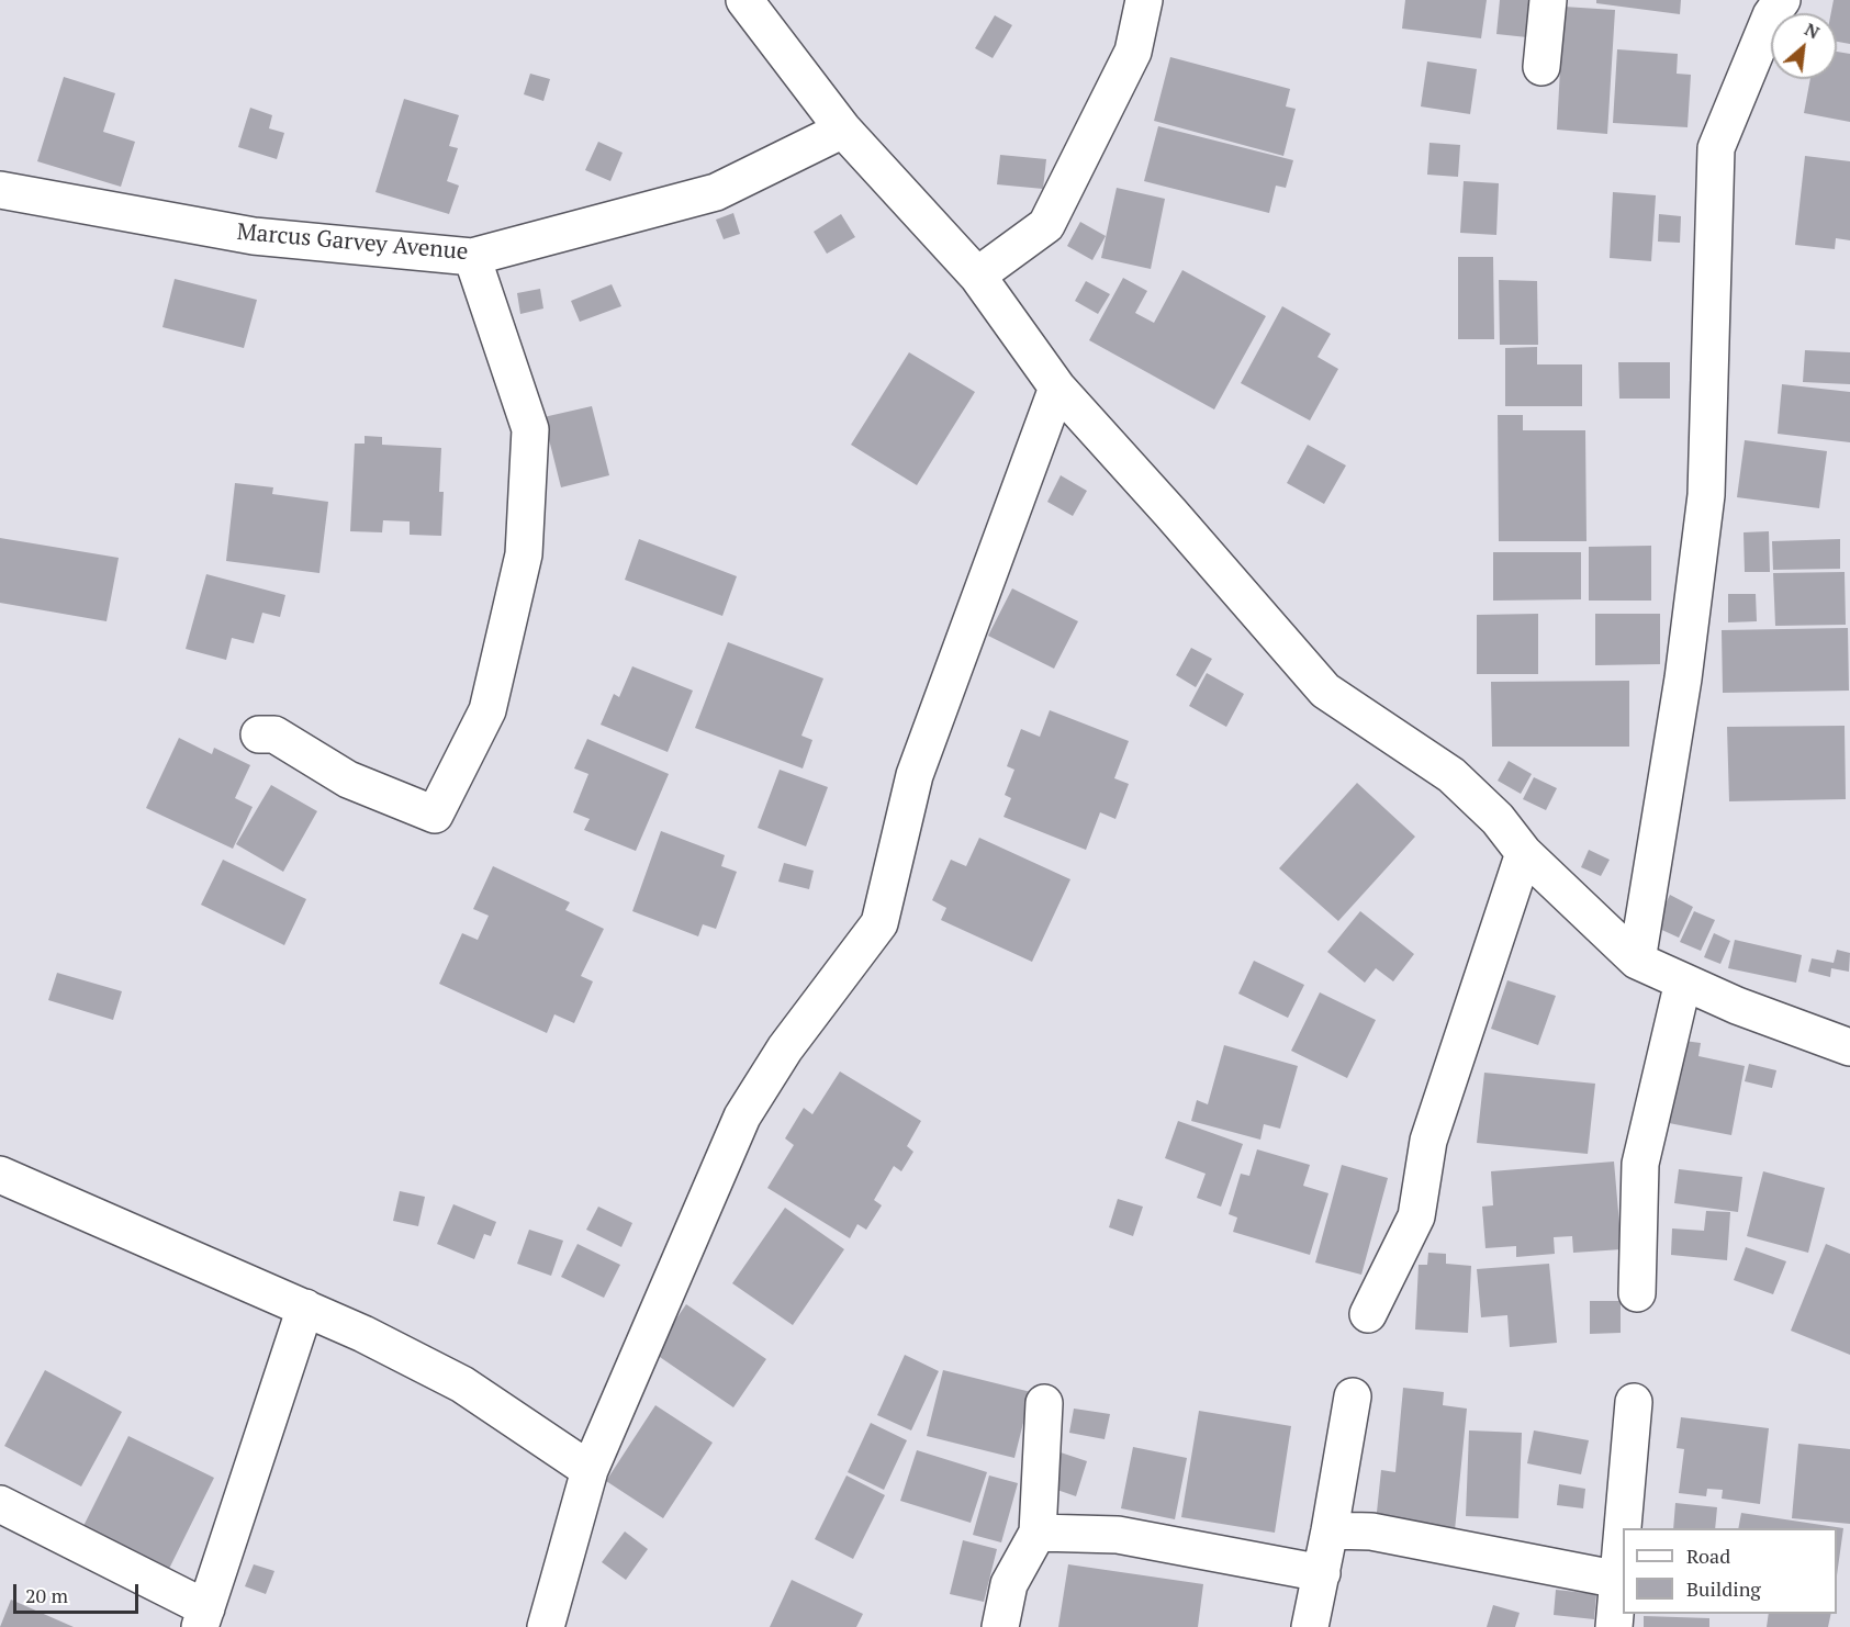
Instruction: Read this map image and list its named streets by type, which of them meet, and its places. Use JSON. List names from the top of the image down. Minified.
{"streets":{"street":["Marcus Garvey Avenue"]},"legend":["Road","Building"],"scale_bar":"20 m","north":"top right"}
